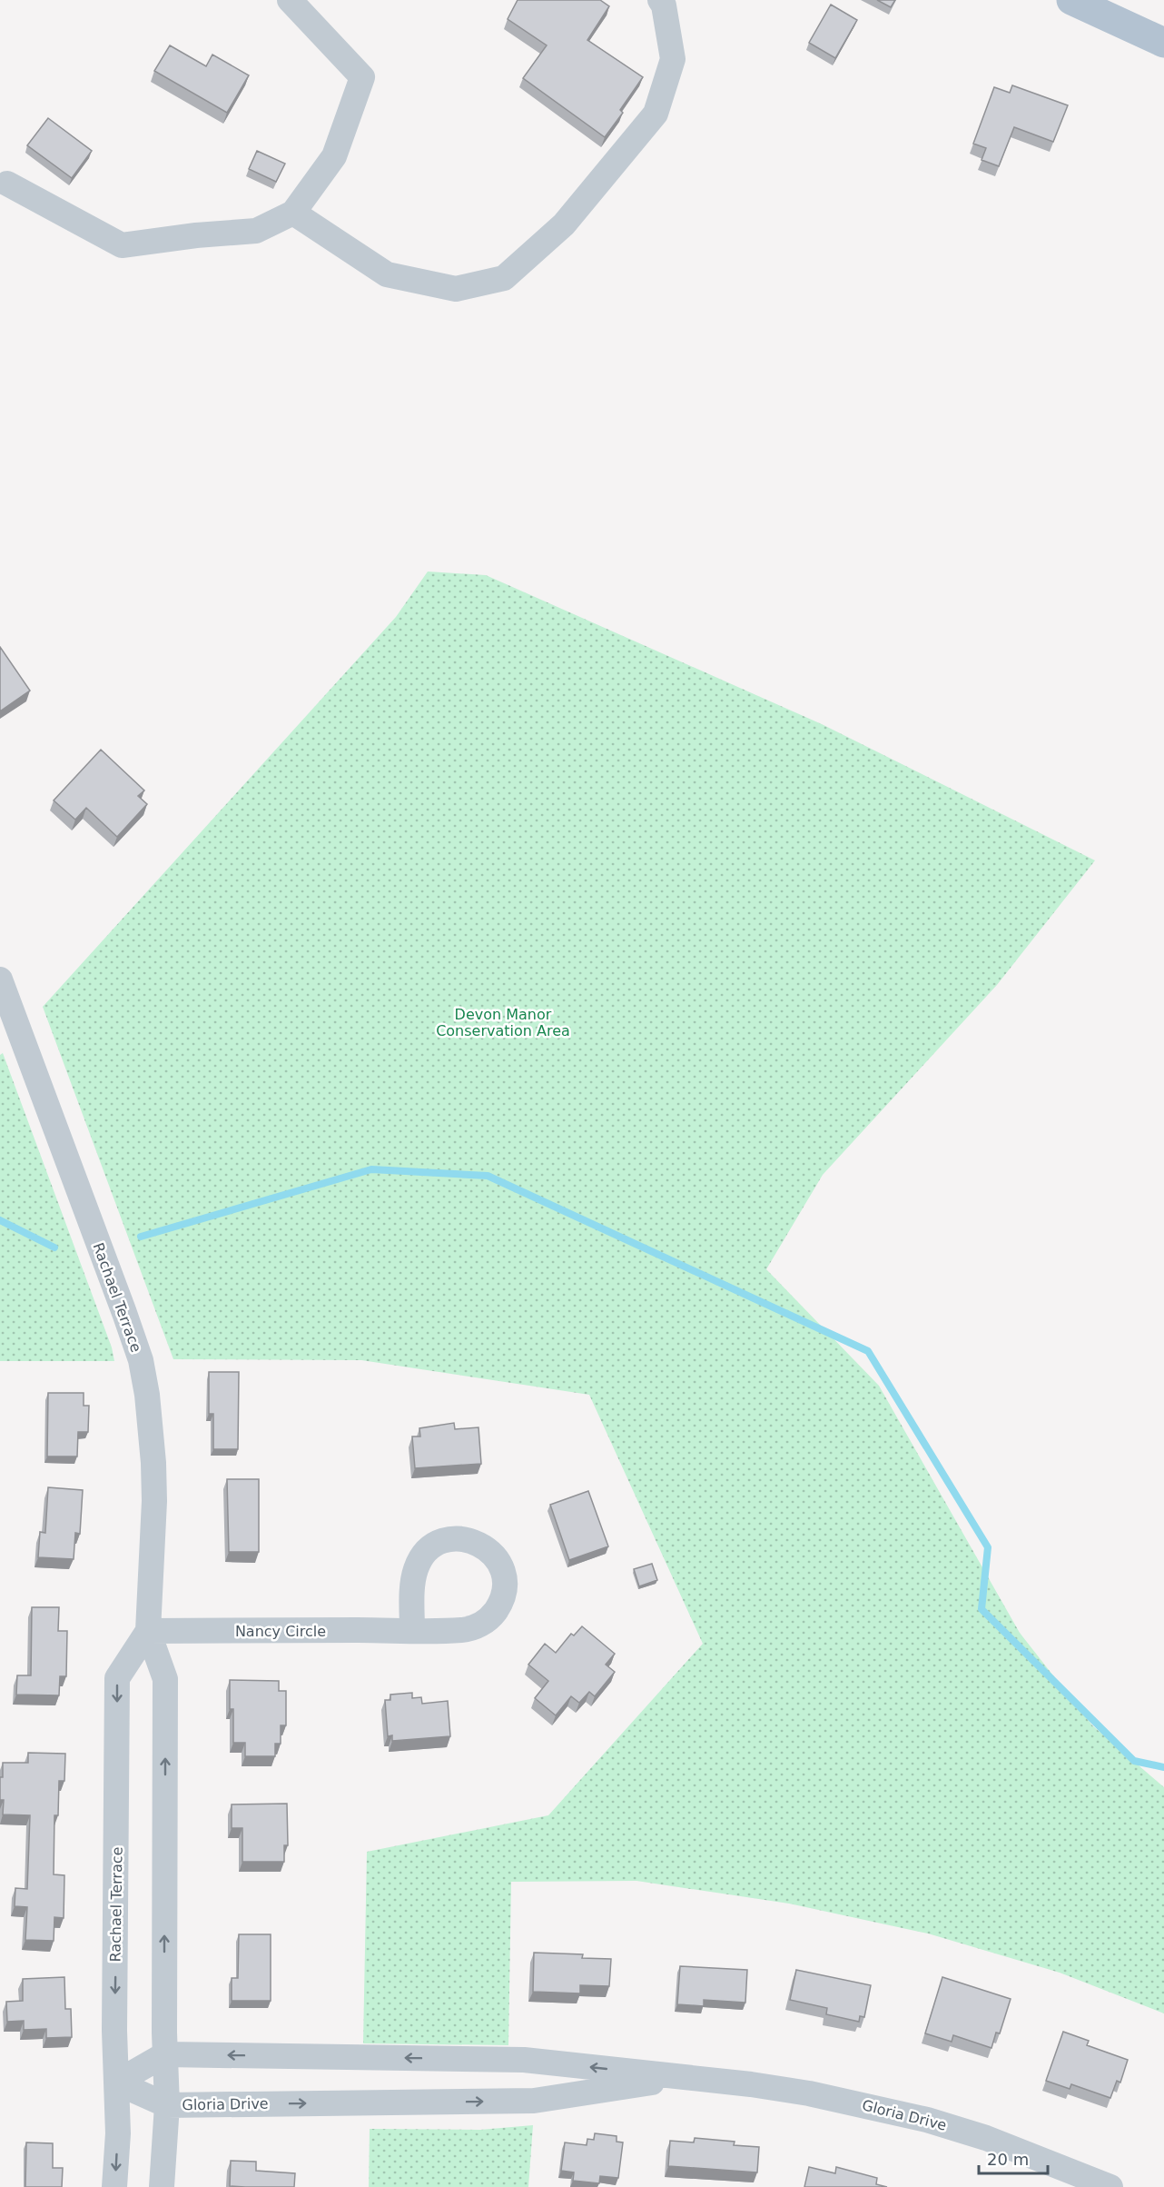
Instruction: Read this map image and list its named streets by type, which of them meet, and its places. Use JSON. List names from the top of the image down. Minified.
{"streets":{"street":["Rachael Terrace","Nancy Circle","Gloria Drive"]},"crossings":[["Rachael Terrace","Nancy Circle"],["Rachael Terrace","Gloria Drive"]],"parks":["Devon Manor Conservation Area"],"scale_bar":"20 m"}
